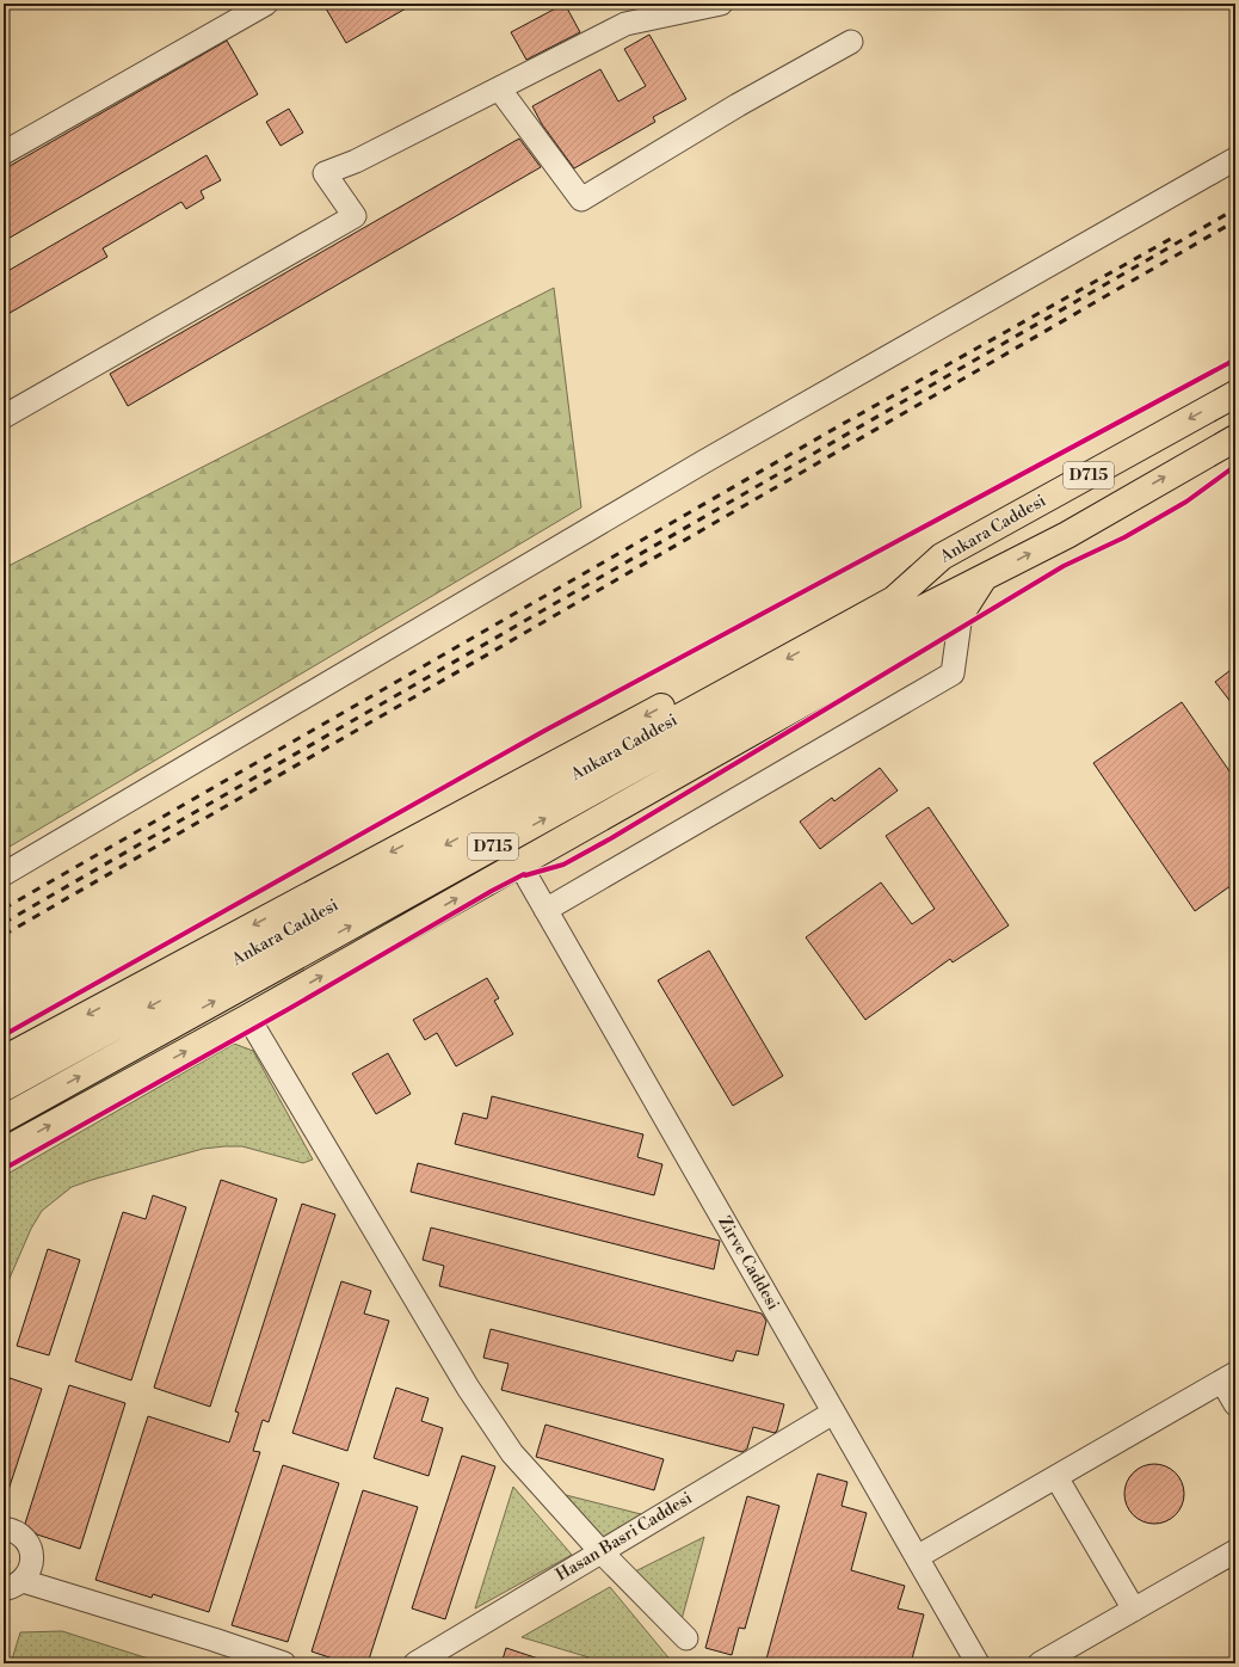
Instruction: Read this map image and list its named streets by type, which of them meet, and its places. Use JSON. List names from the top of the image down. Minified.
{"streets":{"highway":["D715","Ankara Caddesi"],"street":["Zirve Caddesi","Hasan Basri Caddesi"]},"crossings":[["D715","Ankara Caddesi"],["D715","Zirve Caddesi"],["Zirve Caddesi","Hasan Basri Caddesi"]]}
